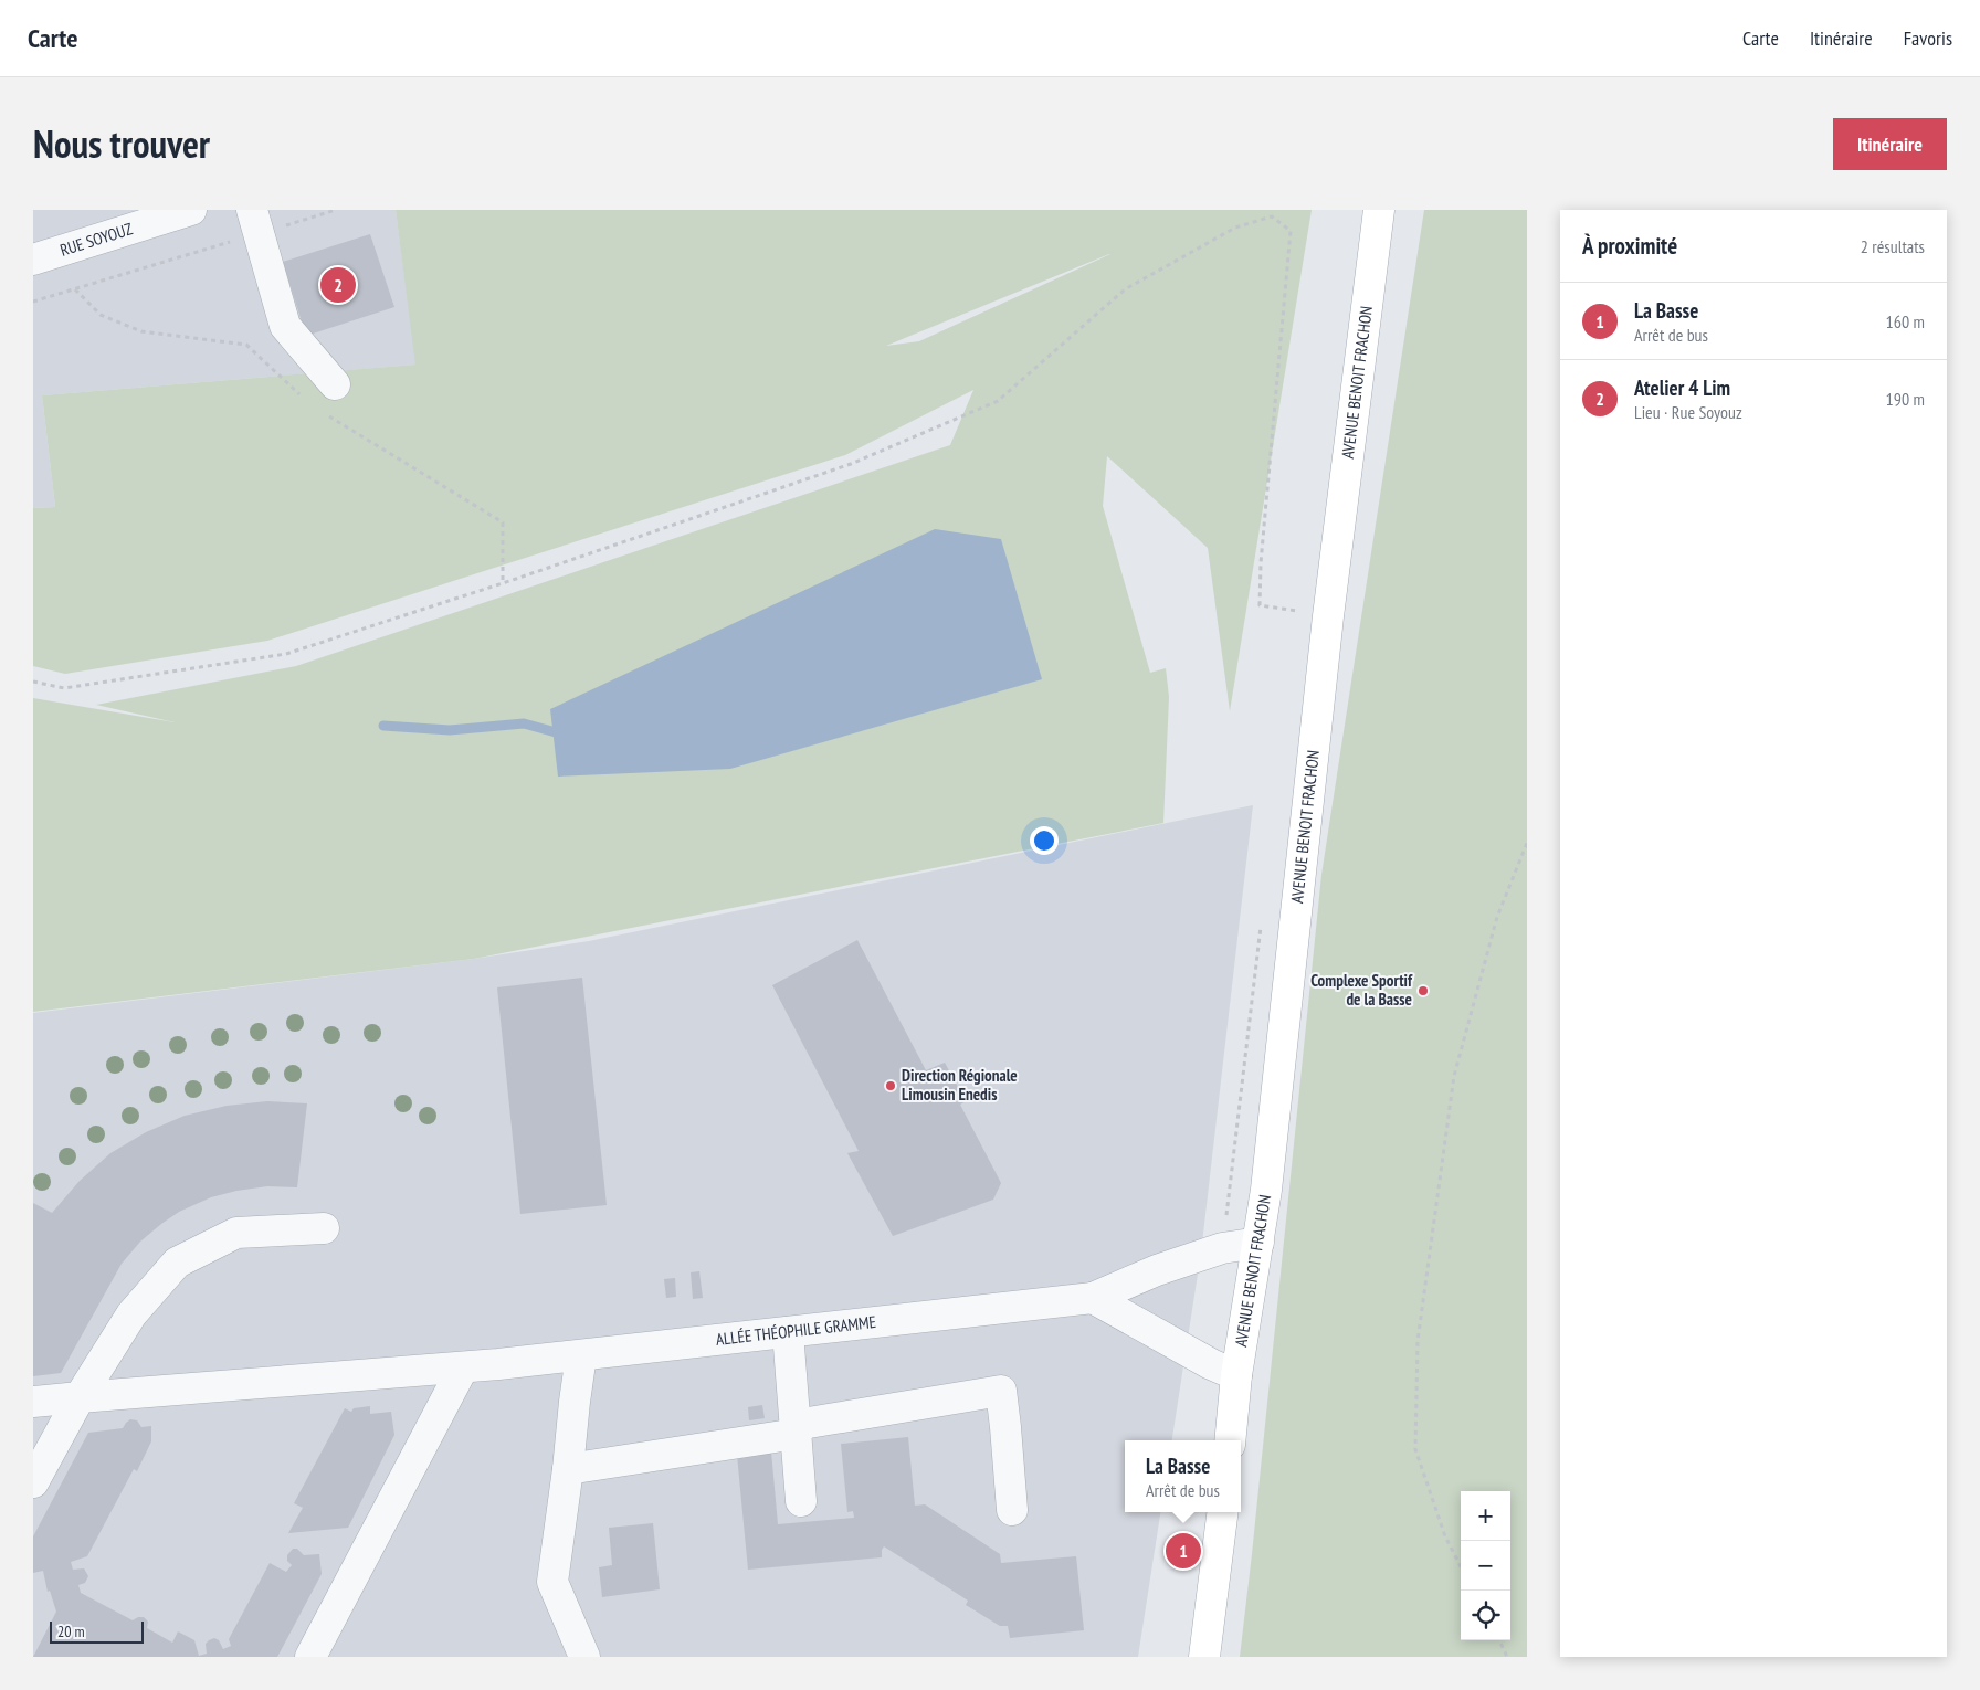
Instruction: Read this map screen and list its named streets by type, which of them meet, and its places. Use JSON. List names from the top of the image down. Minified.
{"streets":{"main road":["AVENUE BENOIT FRACHON"],"street":["RUE SOYOUZ","ALLÉE THÉOPHILE GRAMME"]},"crossings":[["AVENUE BENOIT FRACHON","ALLÉE THÉOPHILE GRAMME"]],"places":["Complexe Sportif de la Basse","Direction Régionale Limousin Enedis"],"scale_bar":"20 m","page":{"header":"Carte","nav":["Carte","Itinéraire","Favoris"],"title":"Nous trouver","buttons":"Itinéraire","heading":["À proximité","2 résultats"],"pins":["2","1"],"list":[{"mark":"1","name":"La Basse","note":"Arrêt de bus","value":"160 m"},{"mark":"2","name":"Atelier 4 Lim","note":"Lieu · Rue Soyouz","value":"190 m"}],"popup":["La Basse","Arrêt de bus"],"map_buttons":["+","−"],"scale":"20 m"}}
